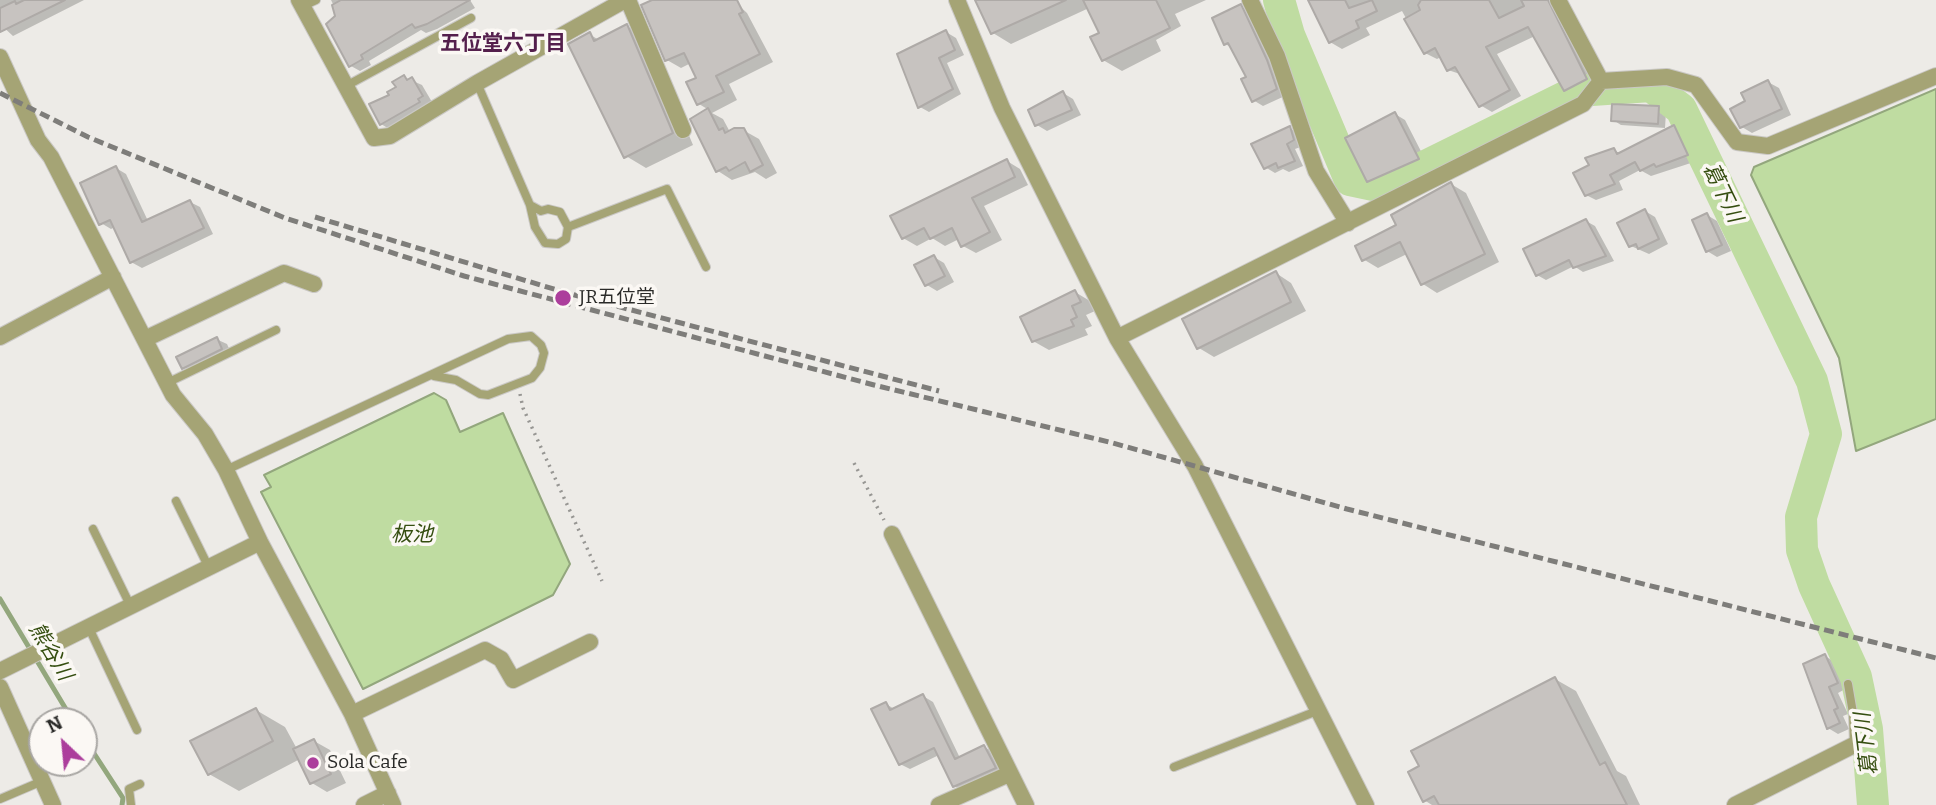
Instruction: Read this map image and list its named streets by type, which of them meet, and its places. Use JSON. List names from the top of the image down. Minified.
{"districts":["五位堂六丁目"],"water":["葛下川","板池","熊谷川"],"places":["JR五位堂","Sola Cafe"],"north":"top left"}
